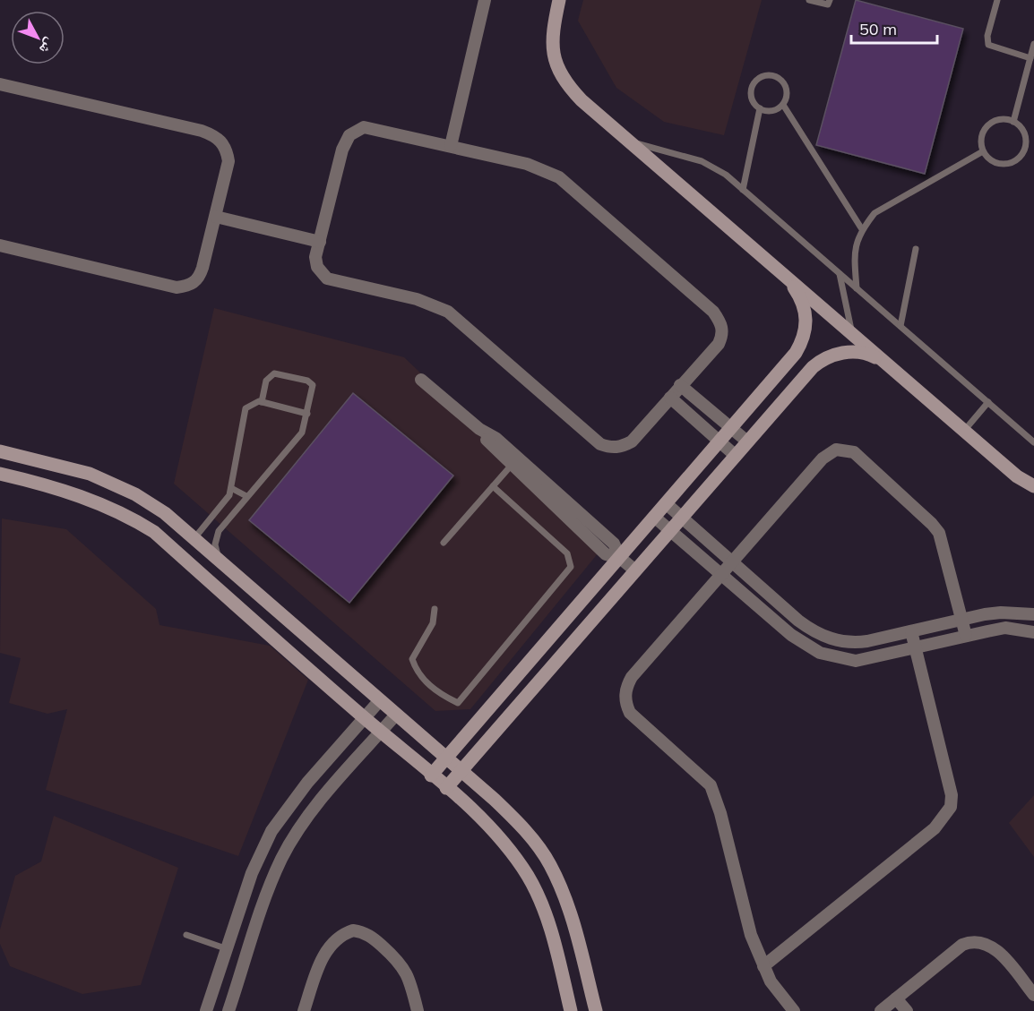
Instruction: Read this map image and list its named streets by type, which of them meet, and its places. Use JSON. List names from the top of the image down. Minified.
{"scale_bar":"50 m","north":"bottom right"}
